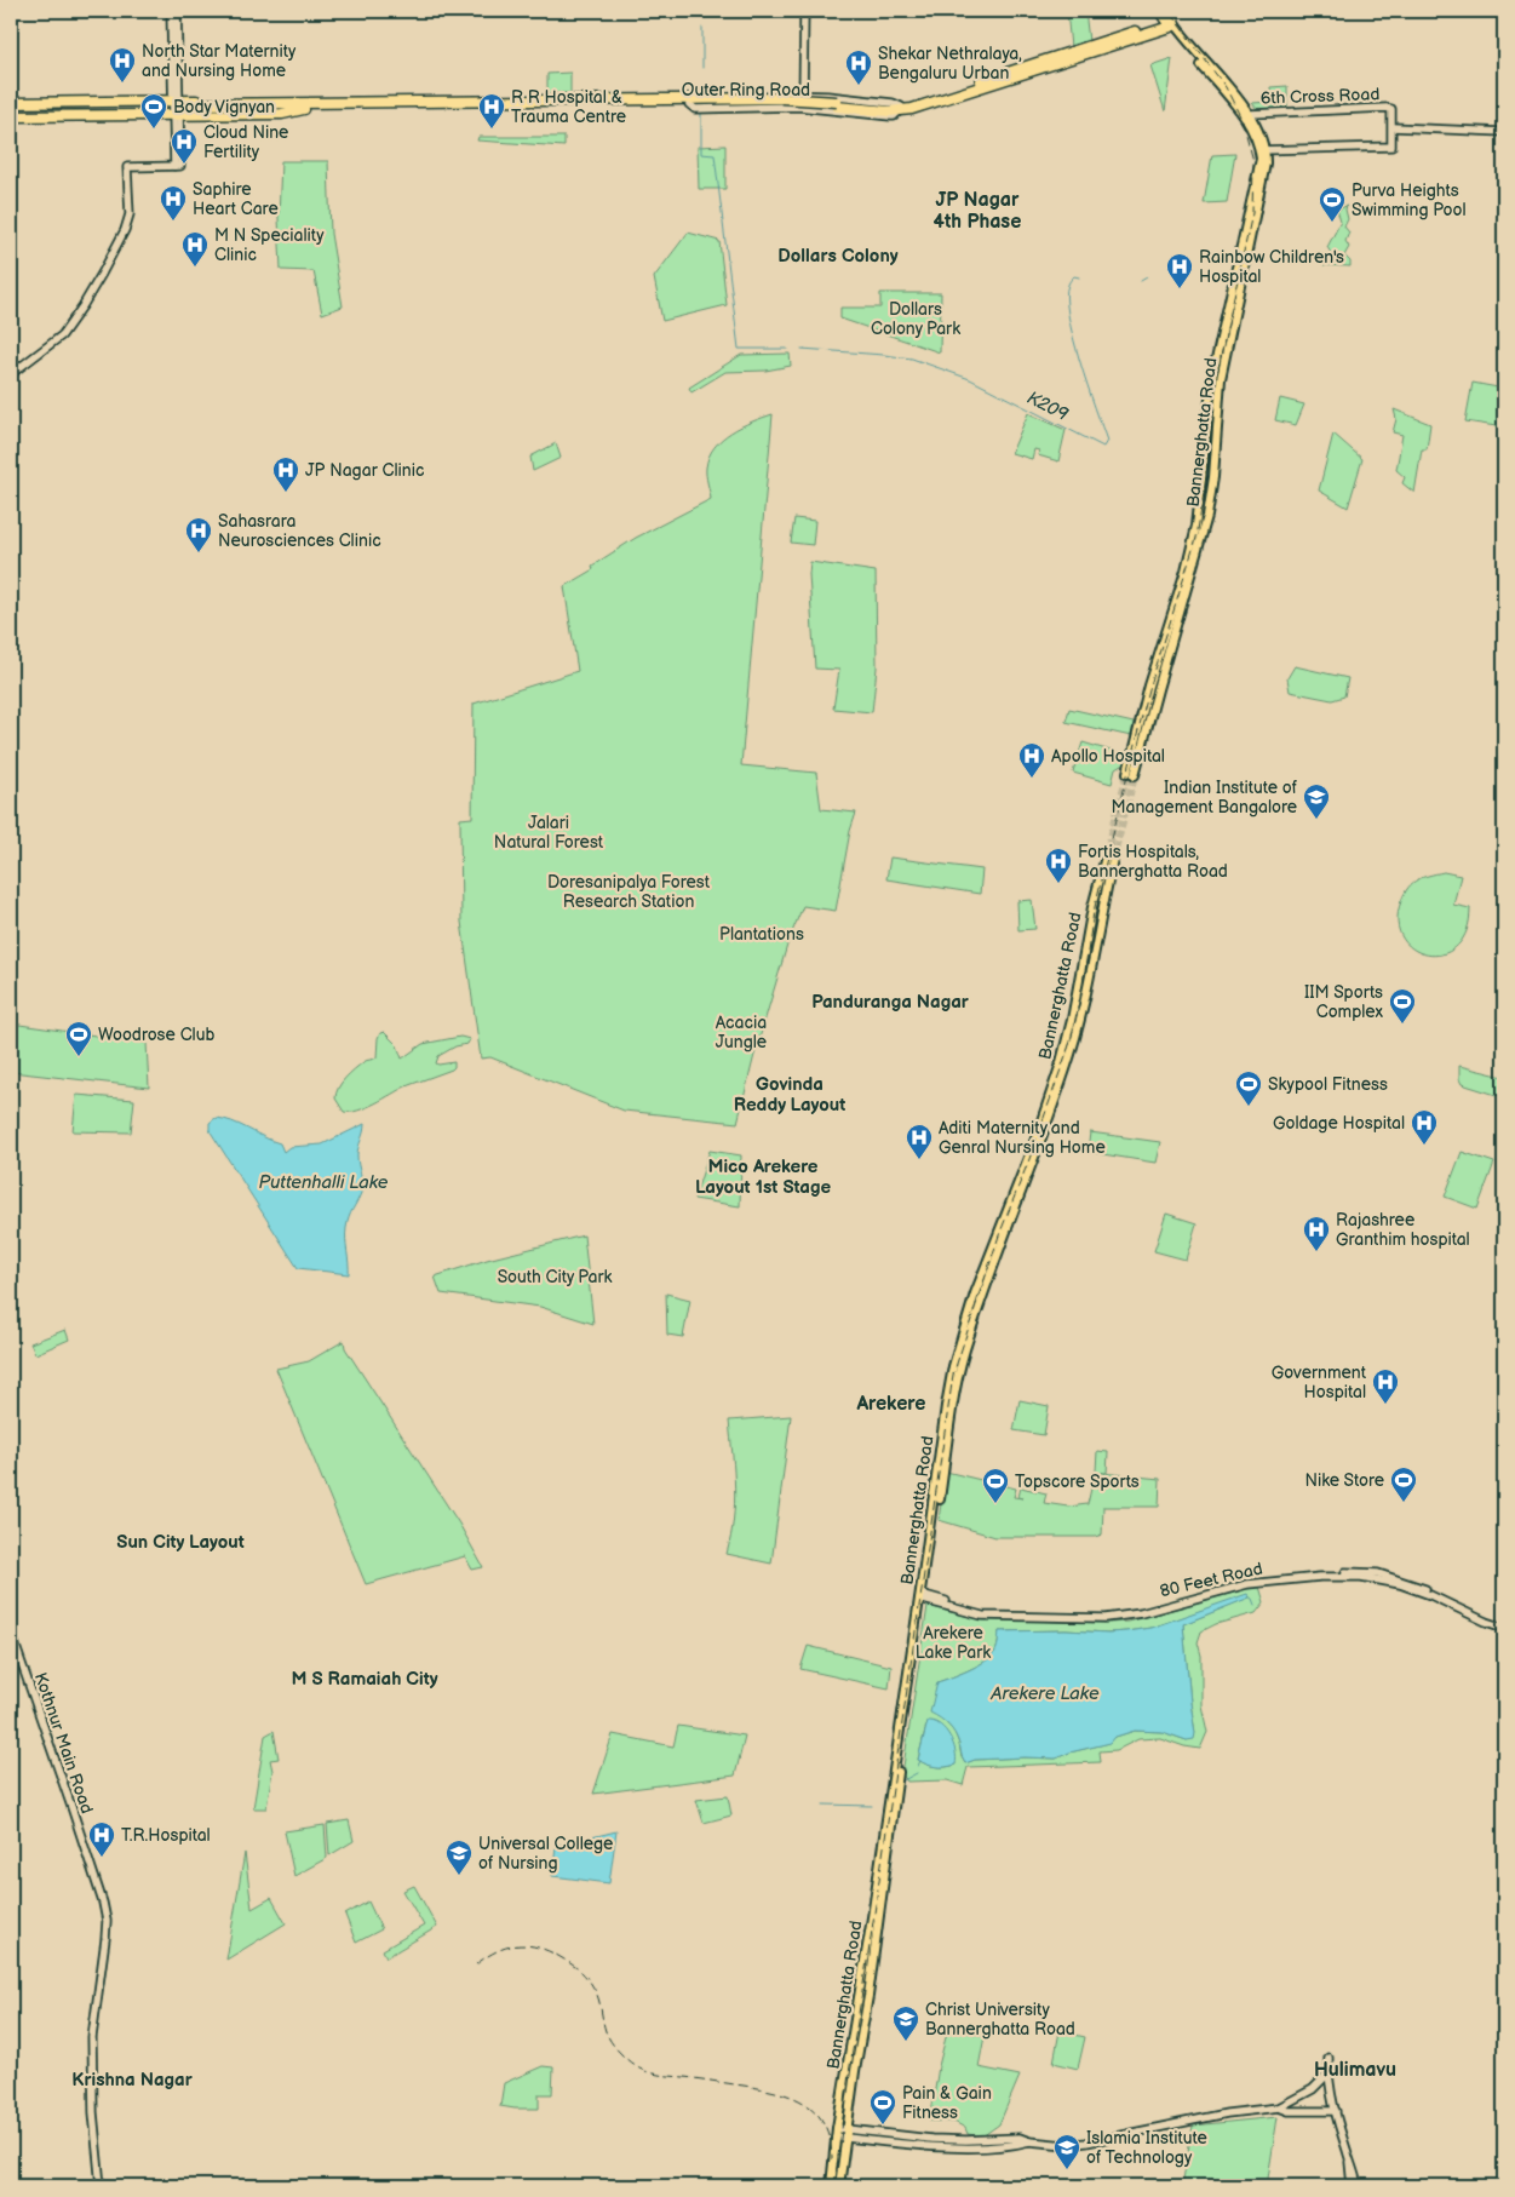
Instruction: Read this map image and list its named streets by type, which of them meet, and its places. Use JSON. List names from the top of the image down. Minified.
{"streets":{"highway":["Outer Ring Road","Bannerghatta Road"],"main road":["6th Cross Road","80 Feet Road","Kothnur Main Road"]},"crossings":[["Outer Ring Road","Bannerghatta Road"],["6th Cross Road","Bannerghatta Road"],["Bannerghatta Road","80 Feet Road"]],"districts":["JP Nagar 4th Phase","Dollars Colony","Panduranga Nagar","Govinda Reddy Layout","Mico Arekere Layout 1st Stage","Arekere","Sun City Layout","M S Ramaiah City","Hulimavu","Krishna Nagar"],"water":["K209","Puttenhalli Lake","Arekere Lake"],"parks":["Dollars Colony Park","Jalari Natural Forest","Doresanipalya Forest Research Station","Plantations","Acacia Jungle","South City Park","Arekere Lake Park"],"places":{"hospital":["North Star Maternity and Nursing Home","Shekar Nethralaya, Bengaluru Urban","R R Hospital & Trauma Centre","Cloud Nine Fertility","Saphire Heart Care","M N Speciality Clinic","Rainbow Children's Hospital","JP Nagar Clinic","Sahasrara Neurosciences Clinic","Apollo Hospital","Fortis Hospitals, Bannerghatta Road","Goldage Hospital","Aditi Maternity and Genral Nursing Home","Rajashree Granthim hospital","Government Hospital","T.R.Hospital"],"sports":["Body Vignyan","Purva Heights Swimming Pool","IIM Sports Complex","Woodrose Club","Skypool Fitness","Nike Store","Topscore Sports","Pain & Gain Fitness"],"school or university":["Indian Institute of Management Bangalore","Universal College of Nursing","Christ University Bannerghatta Road","Islamia Institute of Technology"]}}
